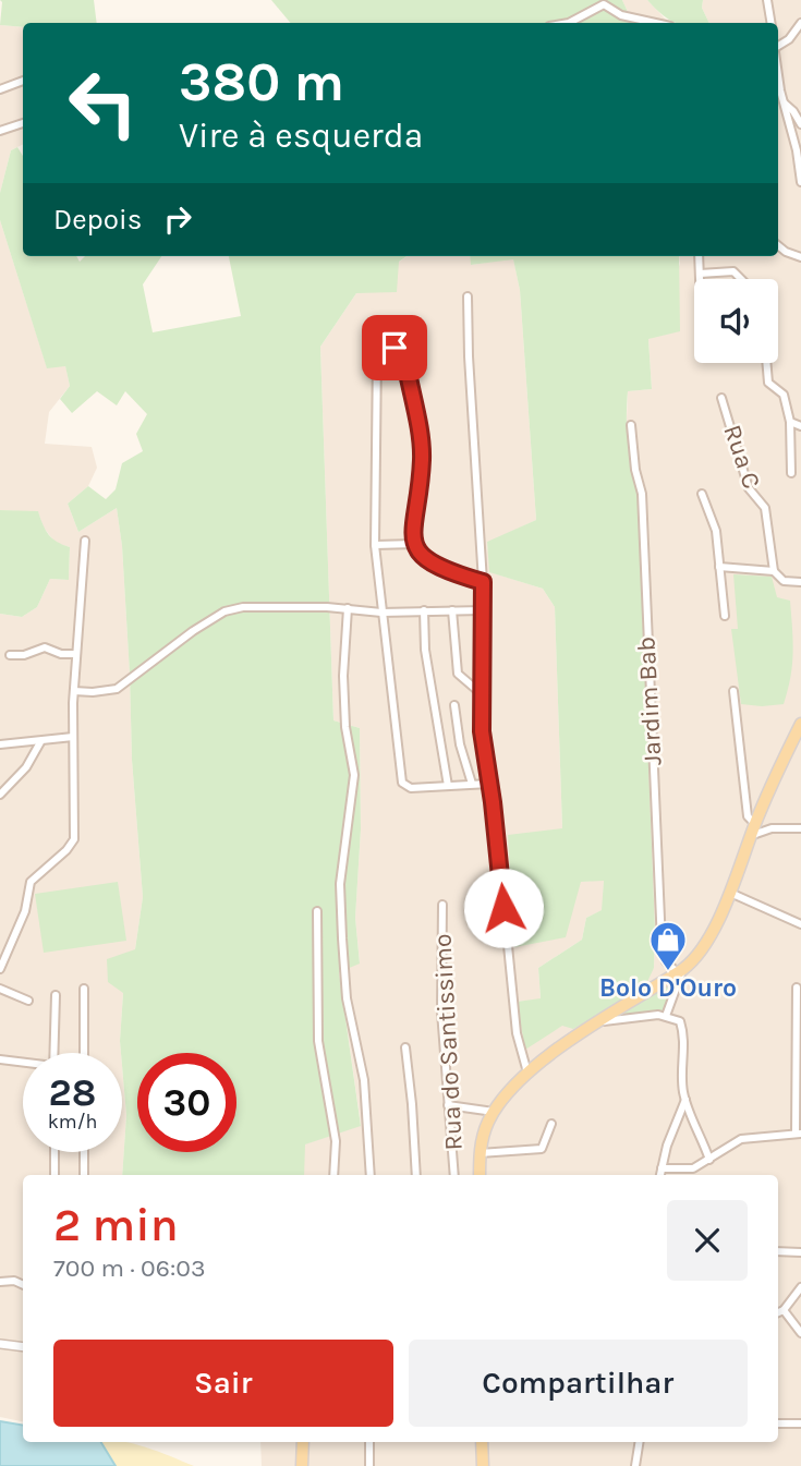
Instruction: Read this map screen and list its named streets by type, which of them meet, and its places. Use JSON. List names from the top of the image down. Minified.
{"streets":{"street":["Rua C","Jardim Bab","Rua do Santissimo"]},"places":{"shop":["Bolo D'Ouro"]},"page":{"turn":["380 m","Vire à esquerda"],"then":"Depois","speed":"28 km/h","limit":"30","heading":["2 min","700 m · 06:03"],"buttons":["Sair","Compartilhar"]}}
